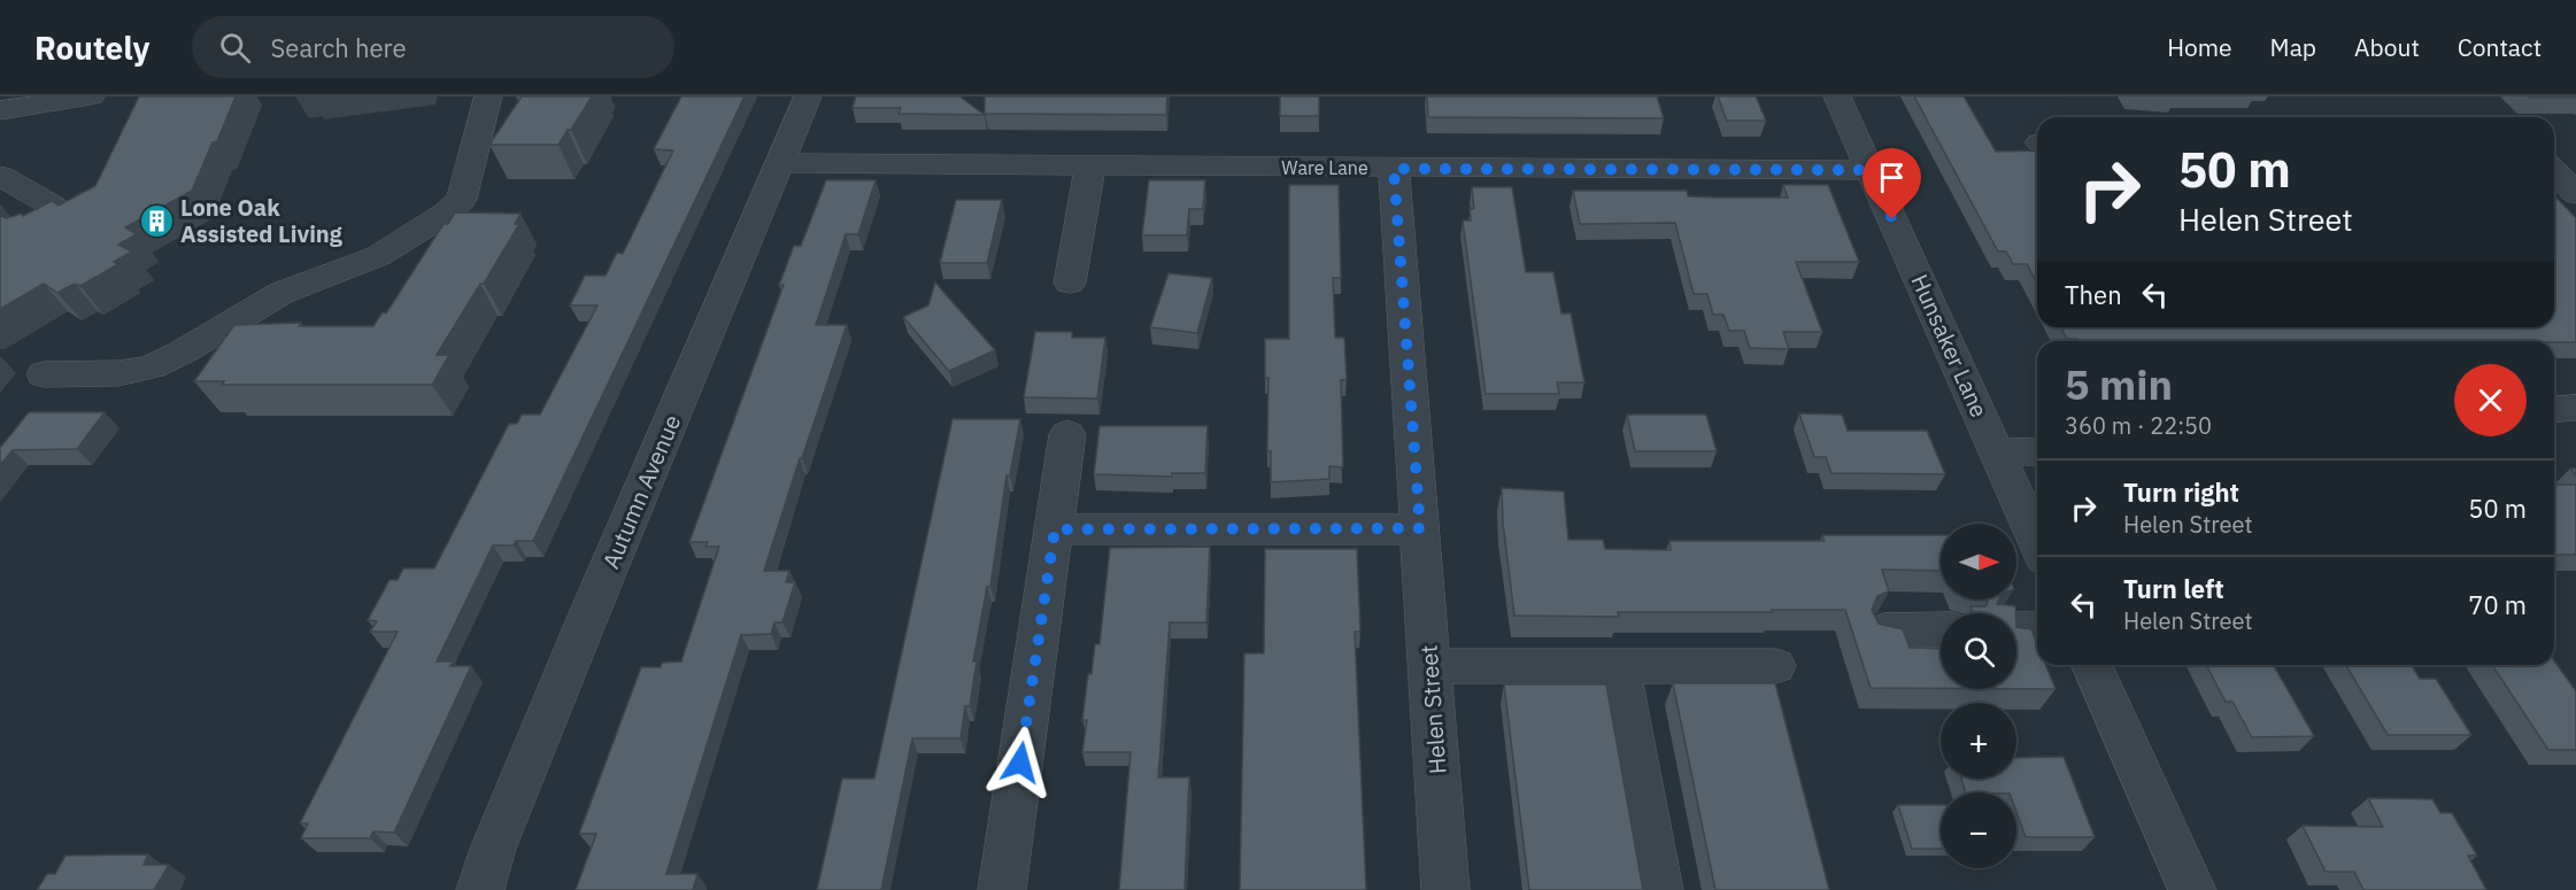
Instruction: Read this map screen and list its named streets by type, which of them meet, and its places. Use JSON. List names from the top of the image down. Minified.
{"streets":{"street":["Ware Lane","Hunsaker Lane","Autumn Avenue","Helen Street"]},"crossings":[["Ware Lane","Hunsaker Lane"],["Ware Lane","Autumn Avenue"],["Ware Lane","Helen Street"]],"places":{"building":["Lone Oak Assisted Living"]},"north":"right","page":{"header":"Routely","search":"Search here","nav":["Home","Map","About","Contact"],"turn":["50 m","Helen Street"],"then":"Then","heading":["5 min","360 m · 22:50"],"list":[{"name":"Turn right","note":"Helen Street","value":"50 m"},{"name":"Turn left","note":"Helen Street","value":"70 m"}],"map_buttons":["+","−"]}}
